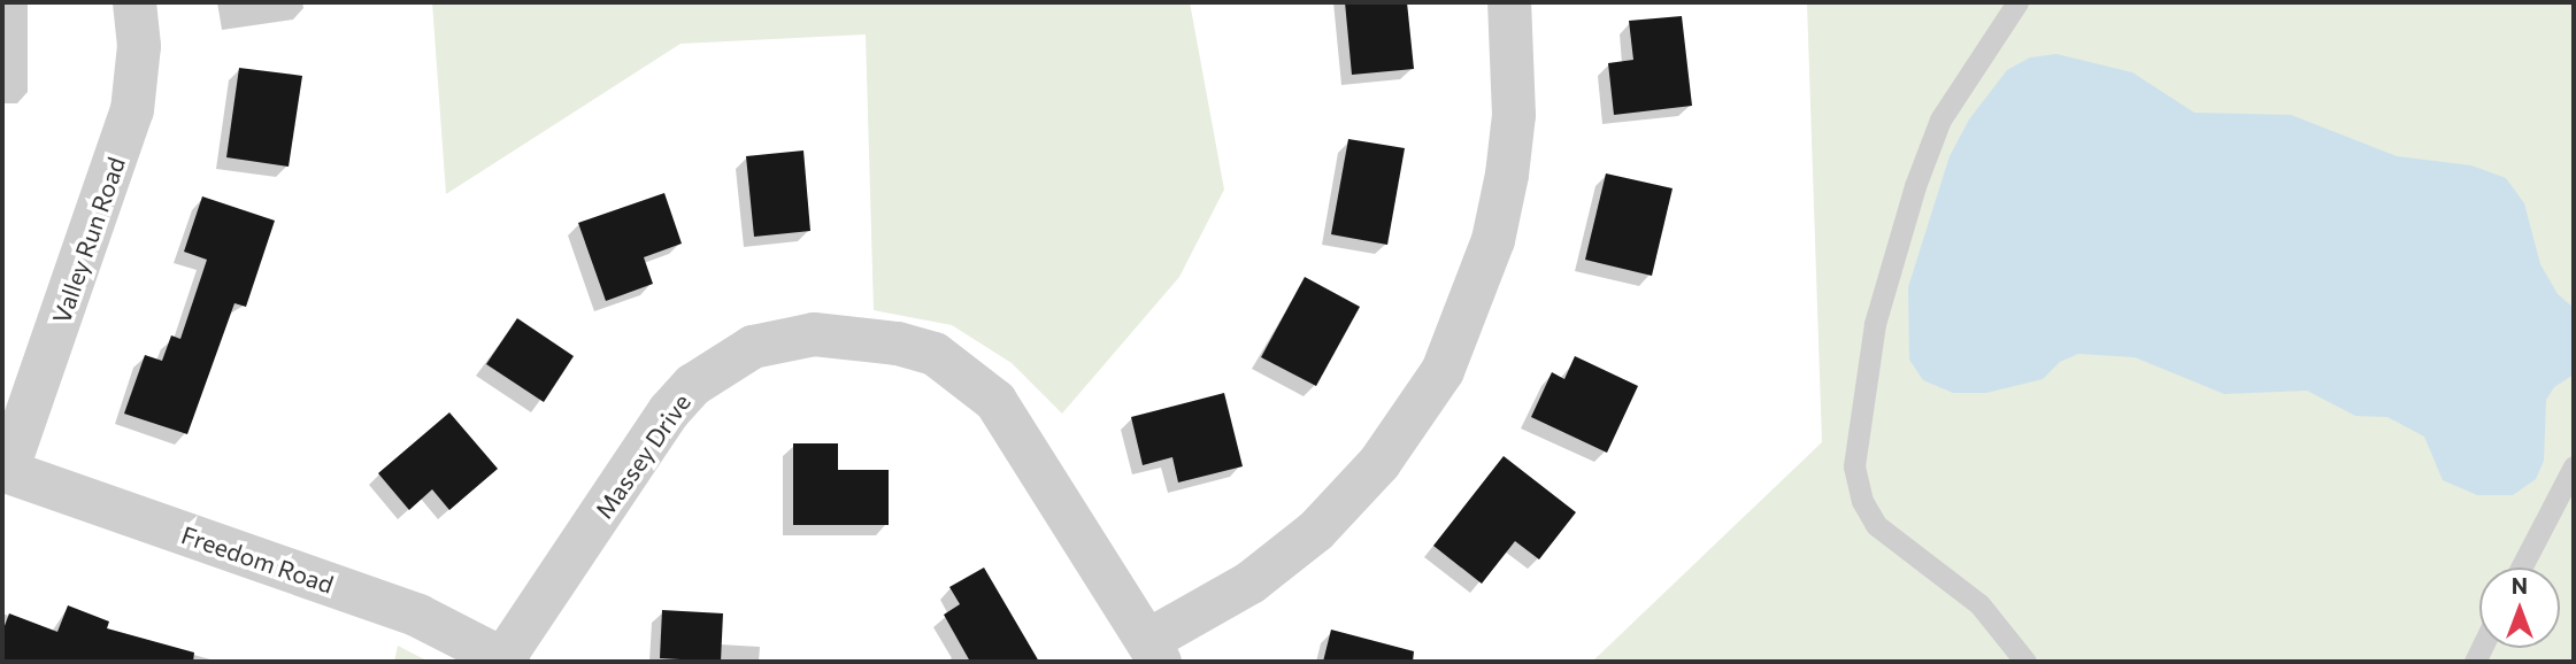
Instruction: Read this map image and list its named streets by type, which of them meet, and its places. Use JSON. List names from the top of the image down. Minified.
{"streets":{"street":["Valley Run Road","Massey Drive","Freedom Road"]},"crossings":[["Valley Run Road","Freedom Road"],["Massey Drive","Freedom Road"]],"north":"top"}
